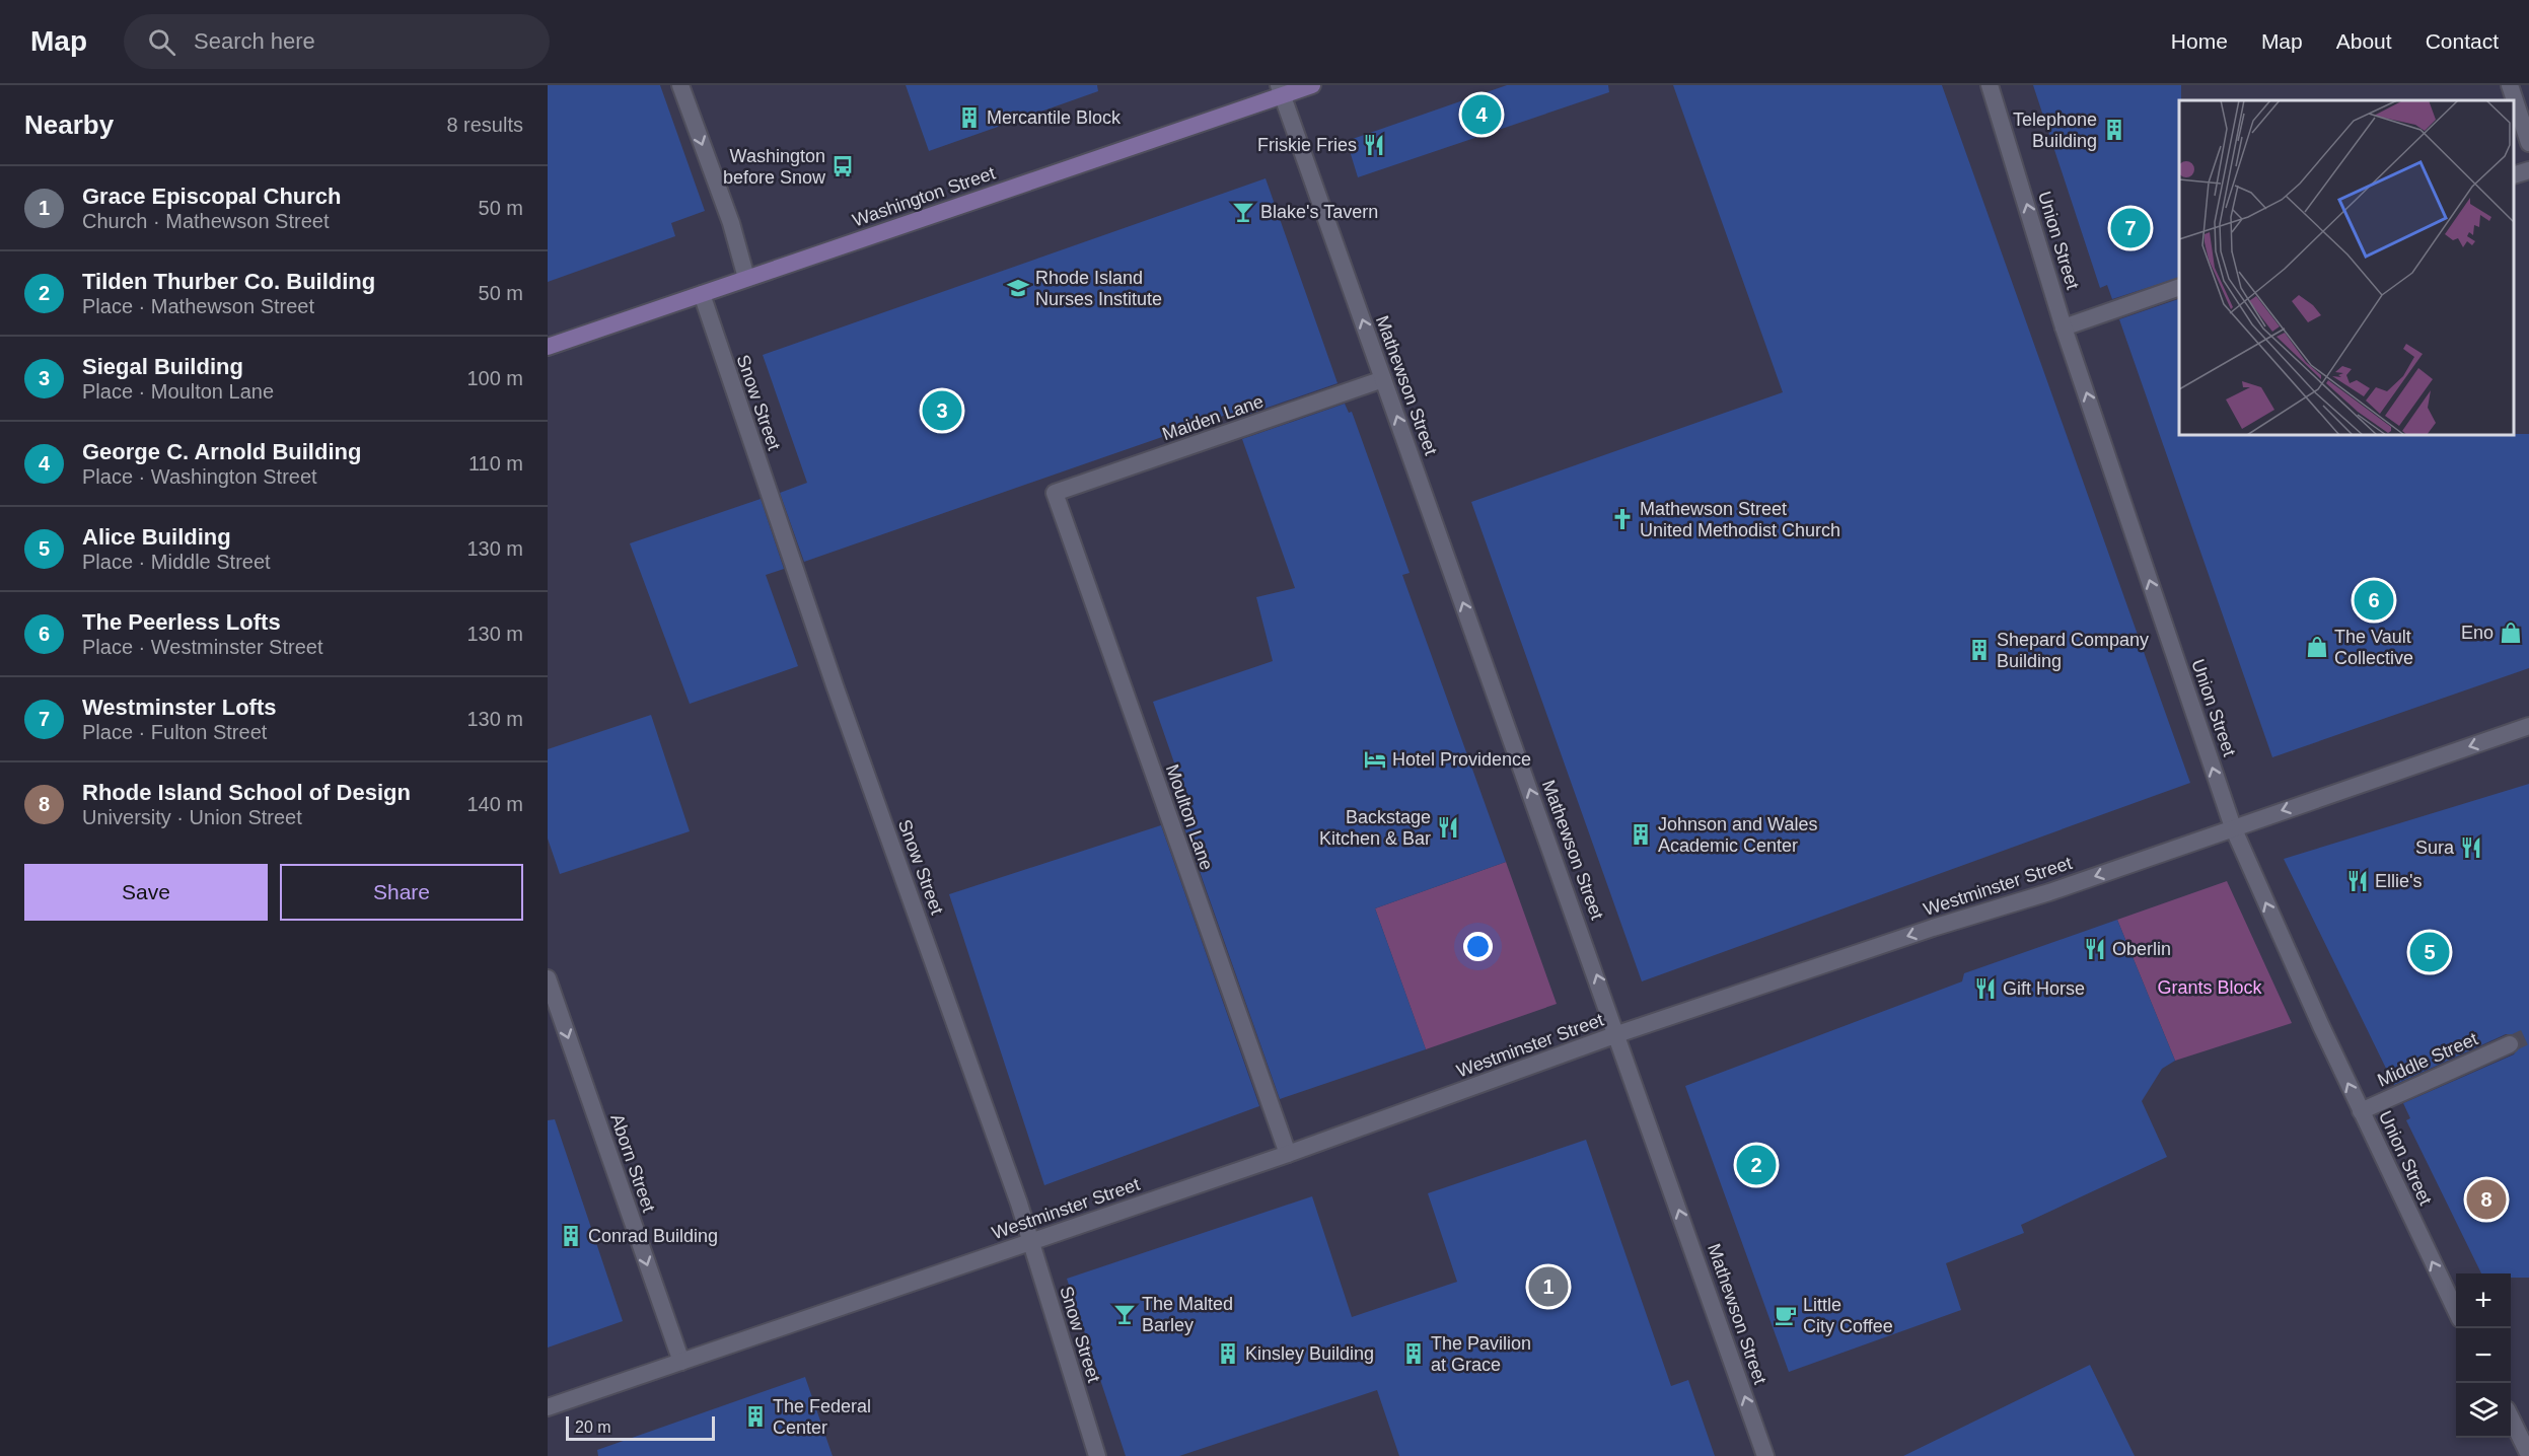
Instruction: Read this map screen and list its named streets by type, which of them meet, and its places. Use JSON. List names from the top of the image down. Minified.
{"streets":{"main road":["Washington Street"],"street":["Union Street","Mathewson Street","Snow Street","Maiden Lane","Moulton Lane","Westminster Street","Middle Street","Aborn Street"]},"crossings":[["Washington Street","Mathewson Street"],["Washington Street","Snow Street"],["Union Street","Westminster Street"],["Union Street","Middle Street"],["Mathewson Street","Maiden Lane"],["Mathewson Street","Westminster Street"],["Snow Street","Westminster Street"],["Maiden Lane","Moulton Lane"],["Moulton Lane","Westminster Street"],["Westminster Street","Aborn Street"]],"one_way":["Union Street","Mathewson Street","Westminster Street","Aborn Street"],"parks":["Grants Block"],"places":{"building":["Mercantile Block","Telephone Building","Shepard Company Building","Johnson and Wales Academic Center","Conrad Building","Kinsley Building","The Pavilion at Grace","The Federal Center"],"restaurant":["Friskie Fries","Backstage Kitchen & Bar","Sura","Ellie's","Oberlin","Gift Horse"],"bus stop":["Washington before Snow"],"bar":["Blake's Tavern","The Malted Barley"],"school or university":["Rhode Island Nurses Institute"],"church":["Mathewson Street United Methodist Church"],"shop":["Eno","The Vault Collective"],"hotel":["Hotel Providence"],"cafe":["Little City Coffee"]},"scale_bar":"20 m","page":{"header":"Map","search":"Search here","nav":["Home","Map","About","Contact"],"heading":["Nearby","8 results"],"pins":["4","7","3","6","5","2","8","1"],"list":[{"mark":"1","name":"Grace Episcopal Church","note":"Church · Mathewson Street","value":"50 m"},{"mark":"2","name":"Tilden Thurber Co. Building","note":"Place · Mathewson Street","value":"50 m"},{"mark":"3","name":"Siegal Building","note":"Place · Moulton Lane","value":"100 m"},{"mark":"4","name":"George C. Arnold Building","note":"Place · Washington Street","value":"110 m"},{"mark":"5","name":"Alice Building","note":"Place · Middle Street","value":"130 m"},{"mark":"6","name":"The Peerless Lofts","note":"Place · Westminster Street","value":"130 m"},{"mark":"7","name":"Westminster Lofts","note":"Place · Fulton Street","value":"130 m"},{"mark":"8","name":"Rhode Island School of Design","note":"University · Union Street","value":"140 m"}],"buttons":["Save","Share"],"map_buttons":["+","−"],"scale":"20 m"}}
